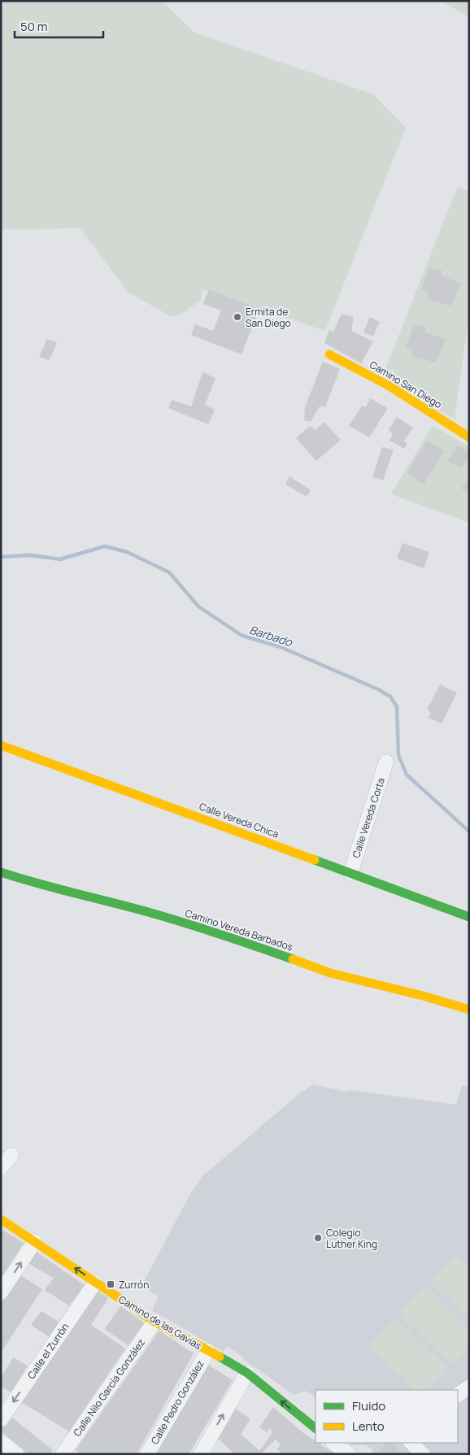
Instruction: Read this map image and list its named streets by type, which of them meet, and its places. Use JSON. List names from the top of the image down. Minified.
{"streets":{"street":["Camino San Diego","Calle Vereda Corta","Calle Vereda Chica","Camino Vereda Barbados","Camino de las Gavias","Calle el Zurrón","Calle Nilo García González","Calle Pedro González"]},"crossings":[["Calle Vereda Corta","Calle Vereda Chica"],["Camino de las Gavias","Calle el Zurrón"],["Camino de las Gavias","Calle Nilo García González"],["Camino de las Gavias","Calle Pedro González"]],"one_way":["Camino de las Gavias"],"water":["Barbado"],"places":{"other":["Ermita de San Diego","Colegio Luther King"],"transit":["Zurrón"]},"legend":["Fluido","Lento"],"scale_bar":"50 m"}
